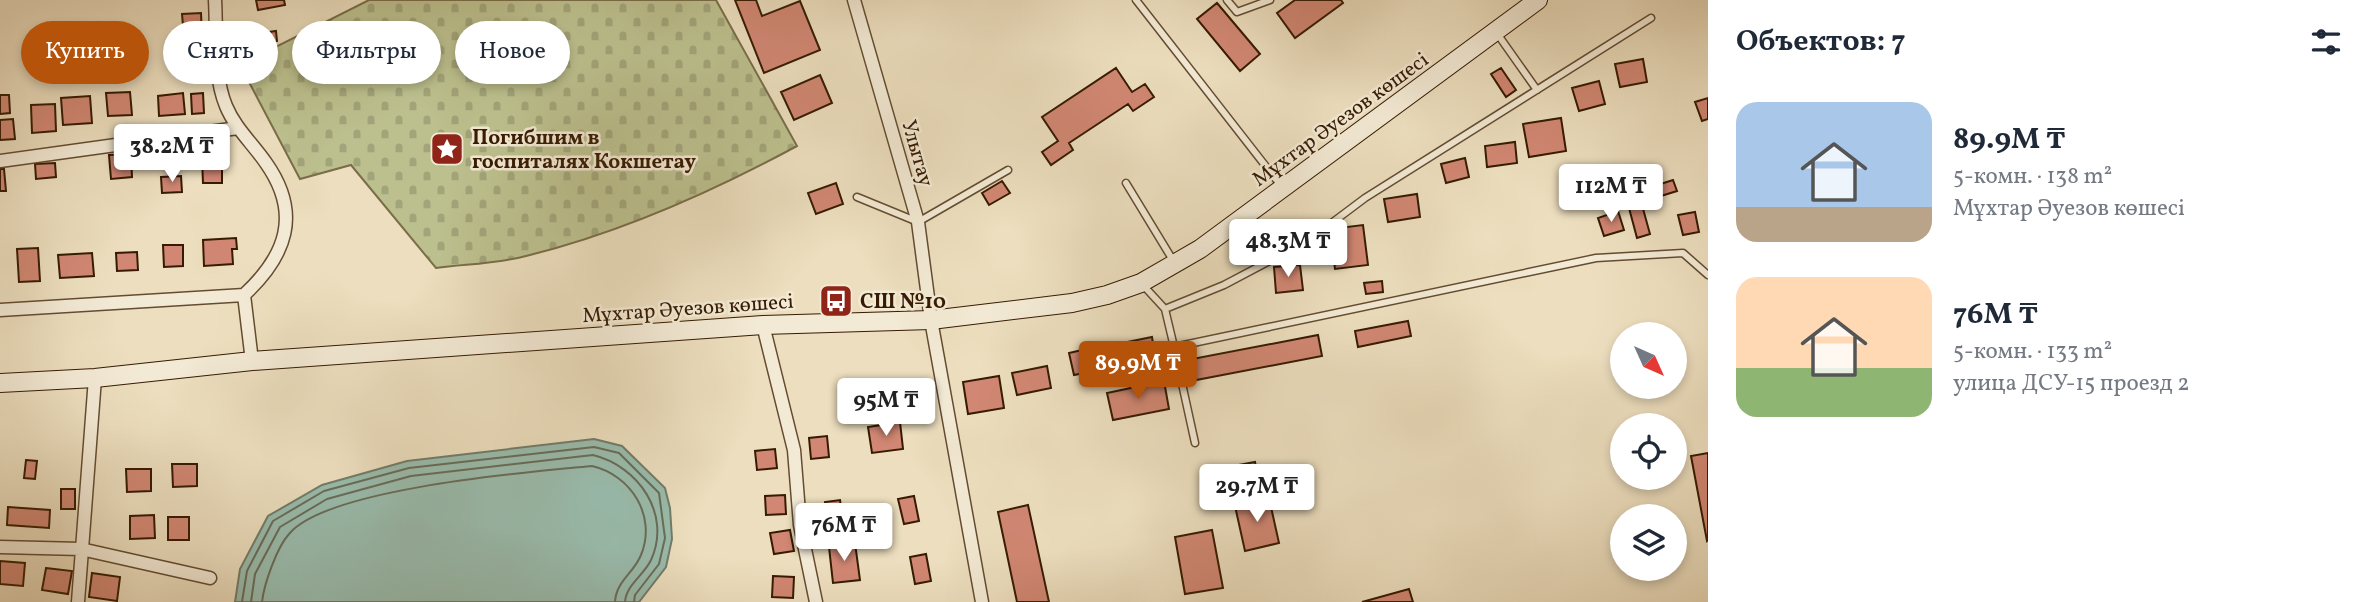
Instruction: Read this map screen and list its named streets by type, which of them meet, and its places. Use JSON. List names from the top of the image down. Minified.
{"streets":{"main road":["Мұхтар Әуезов көшесі"],"street":["Улытау"]},"crossings":[["Мұхтар Әуезов көшесі","Улытау"]],"places":{"place":["Погибшим в госпиталях Кокшетау"],"bus stop":["СШ №10"]},"north":"bottom right","page":{"heading":"Объектов: 7","chip":["Купить","Снять","Фильтры","Новое"],"list":[{"name":"89.9M ₸","note":"5-комн. · 138 m² · Мұхтар Әуезов көшесі"},{"name":"76M ₸","note":"5-комн. · 133 m² · улица ДСУ-15 проезд 2"}],"price":["38.2M ₸","112M ₸","48.3M ₸","89.9M ₸","95M ₸","29.7M ₸","76M ₸"]}}
